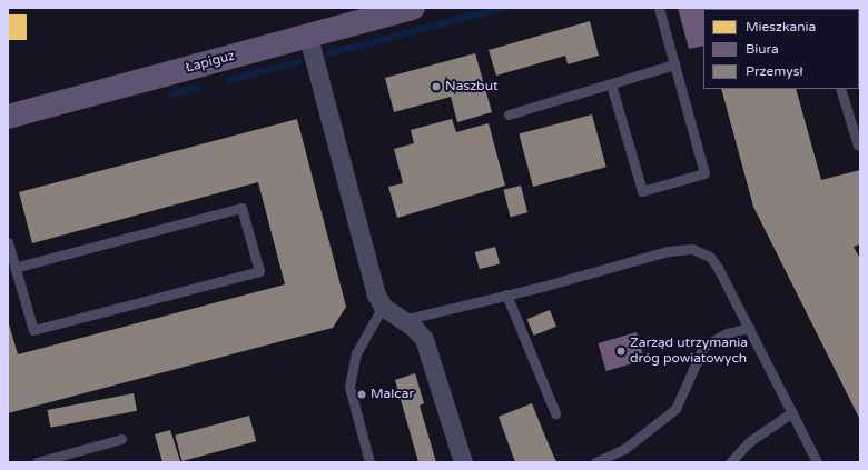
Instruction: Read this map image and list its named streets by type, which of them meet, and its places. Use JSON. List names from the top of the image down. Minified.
{"streets":{"main road":["Łapiguz"]},"places":["Naszbut","Zarząd utrzymania dróg powiatowych","Malcar"],"legend":["Mieszkania","Biura","Przemysł"]}
